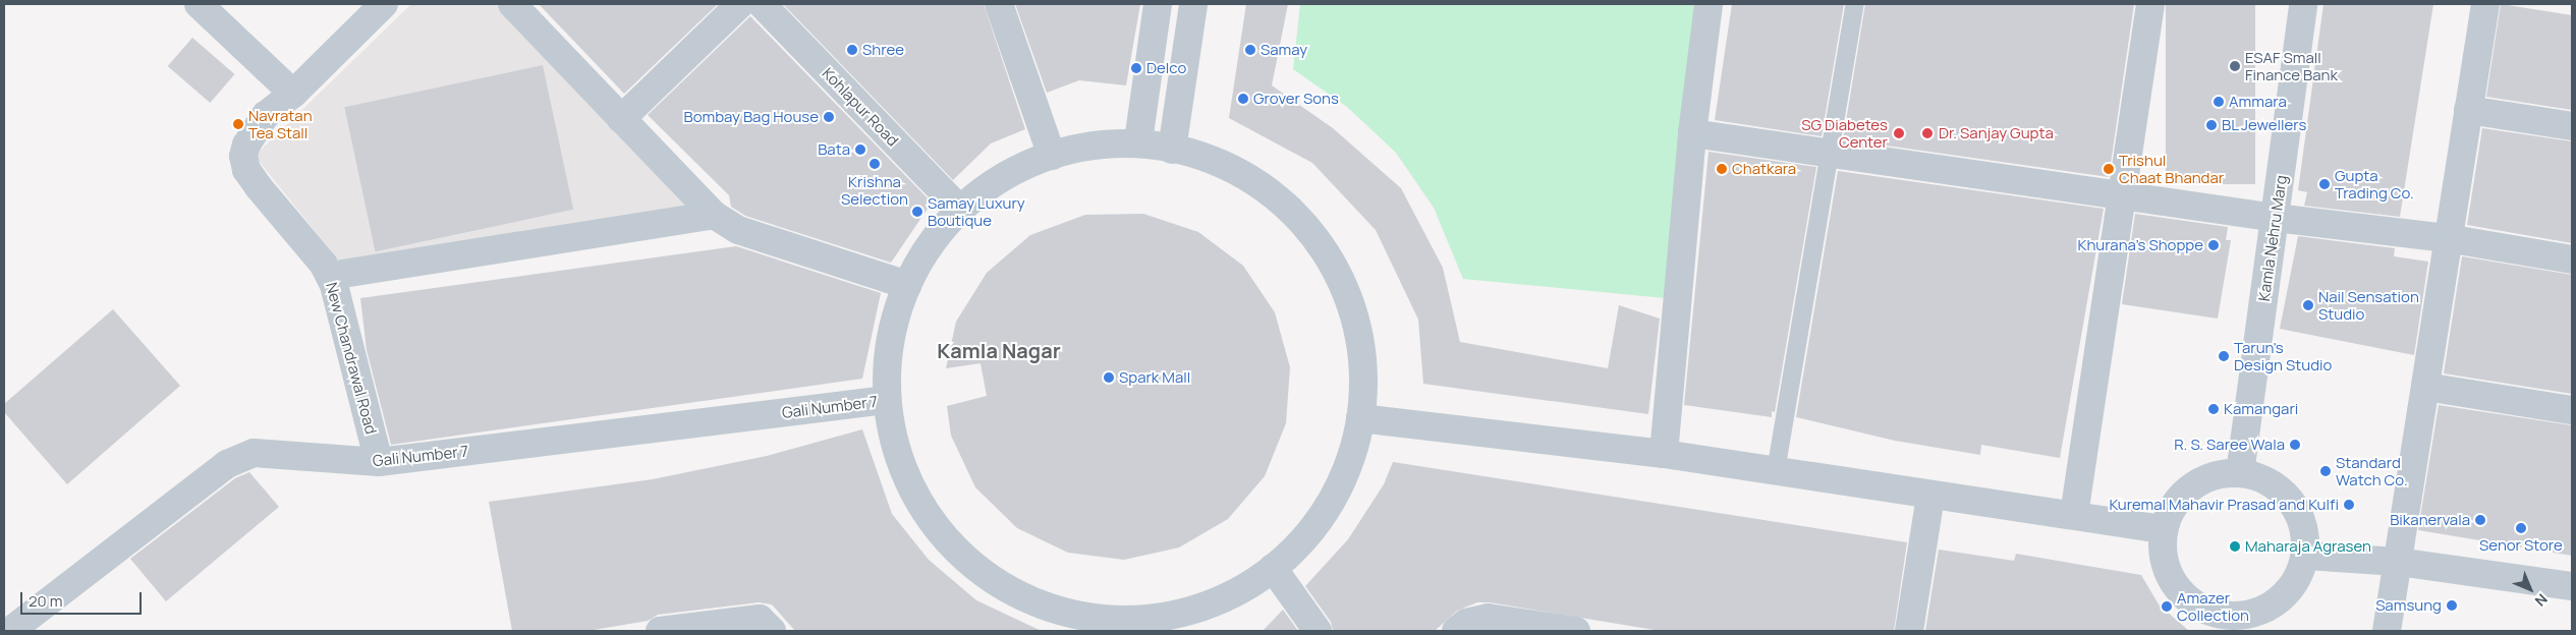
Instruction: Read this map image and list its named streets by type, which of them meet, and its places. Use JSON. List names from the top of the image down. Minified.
{"streets":{"street":["Kohlapur Road","Kamla Nehru Marg","New Chandrawal Road","Gali Number 7"]},"crossings":[["New Chandrawal Road","Gali Number 7"]],"districts":["Kamla Nagar"],"places":["Shree","Samay","ESAF Small Finance Bank","Delco","Grover Sons","Ammara","Bombay Bag House","Navratan Tea Stall","BL Jewellers","SG Diabetes Center","Dr. Sanjay Gupta","Bata","Krishna Selection","Chatkara","Trishul Chaat Bhandar","Gupta Trading Co.","Samay Luxury Boutique","Khurana's Shoppe","Nail Sensation Studio","Tarun's Design Studio","Spark Mall","Kamangari","R. S. Saree Wala","Standard Watch Co.","Kuremal Mahavir Prasad and Kulfi","Bikanervala","Senor Store","Maharaja Agrasen","Samsung","Amazer Collection"],"scale_bar":"20 m","north":"bottom right"}
